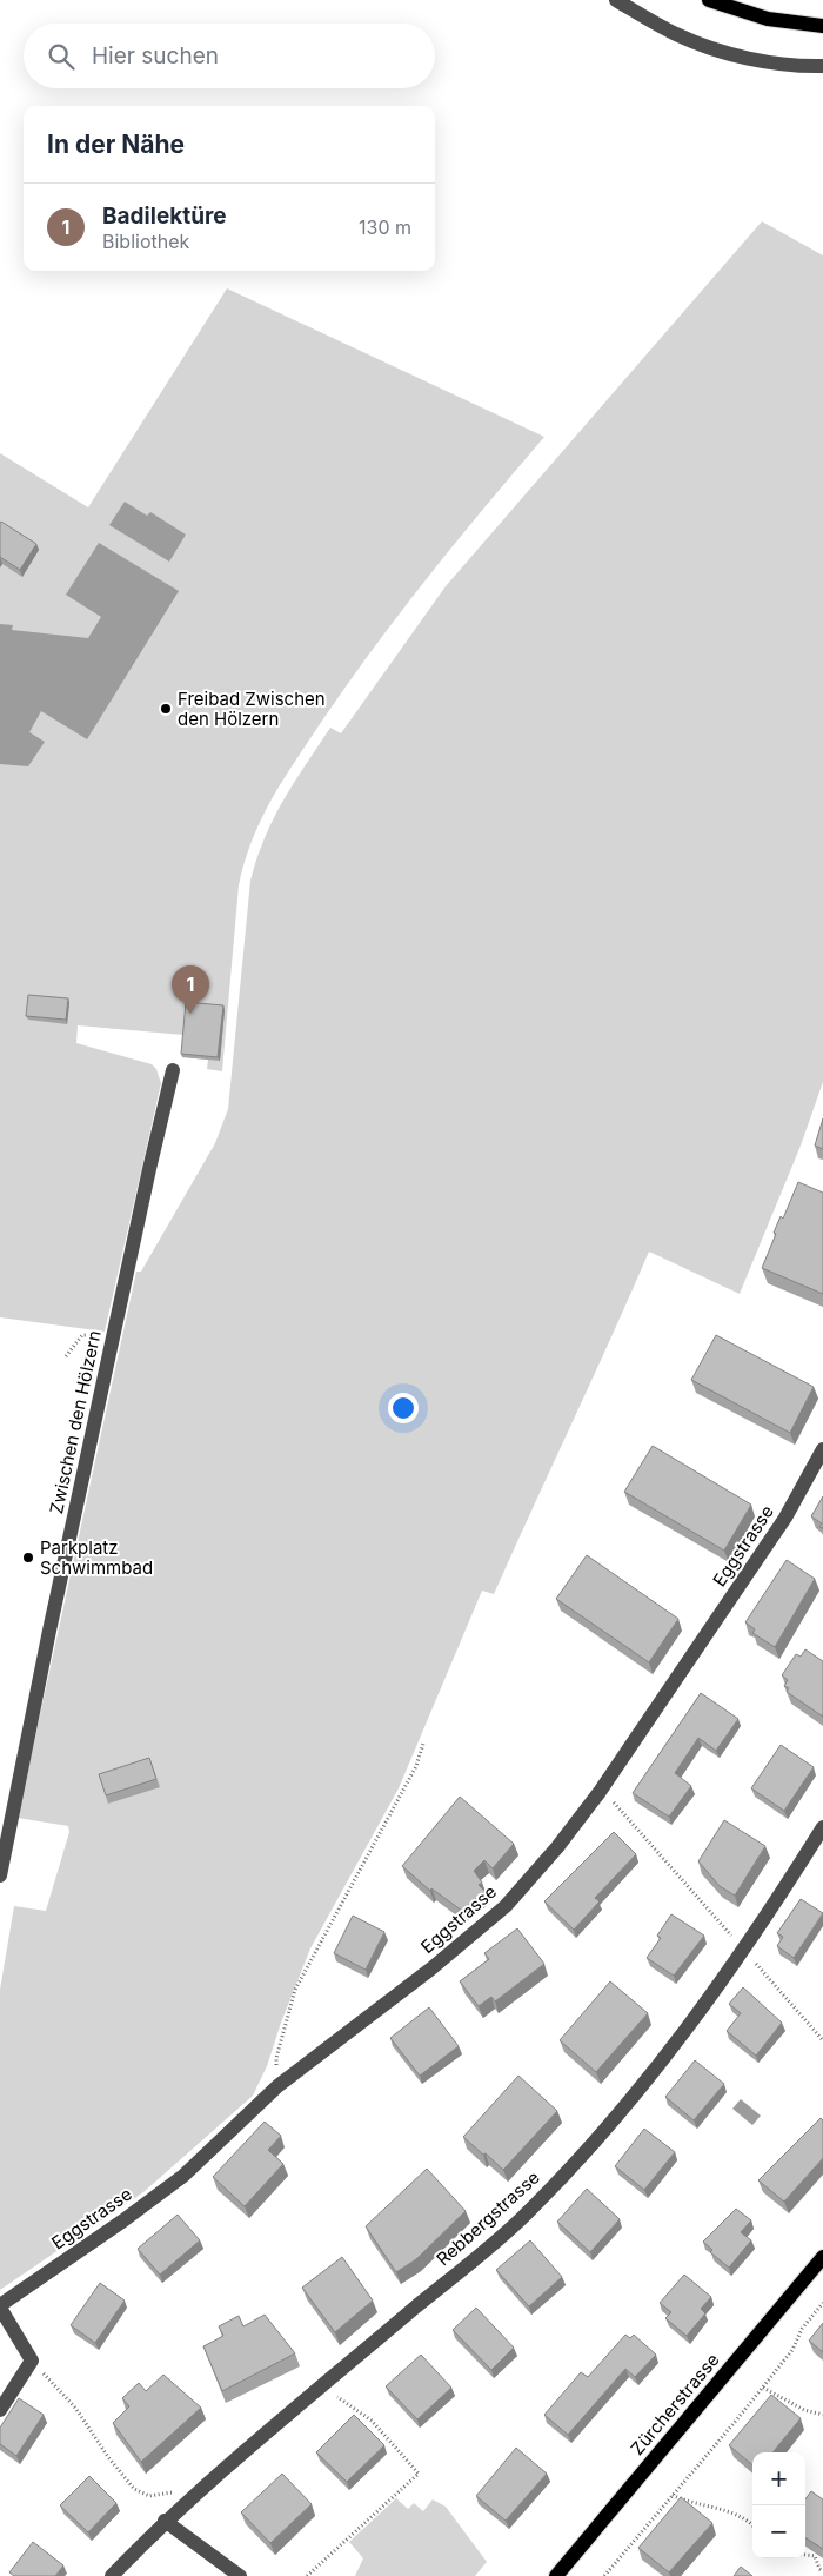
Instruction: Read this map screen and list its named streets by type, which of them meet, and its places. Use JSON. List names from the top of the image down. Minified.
{"streets":{"main road":["Zürcherstrasse"],"street":["Zwischen den Hölzern","Eggstrasse","Rebbergstrasse"]},"places":["Freibad Zwischen den Hölzern","Parkplatz Schwimmbad"],"page":{"search":"Hier suchen","heading":"In der Nähe","list":[{"mark":"1","name":"Badilektüre","note":"Bibliothek","value":"130 m"}],"pins":"1","map_buttons":["+","−"]}}
